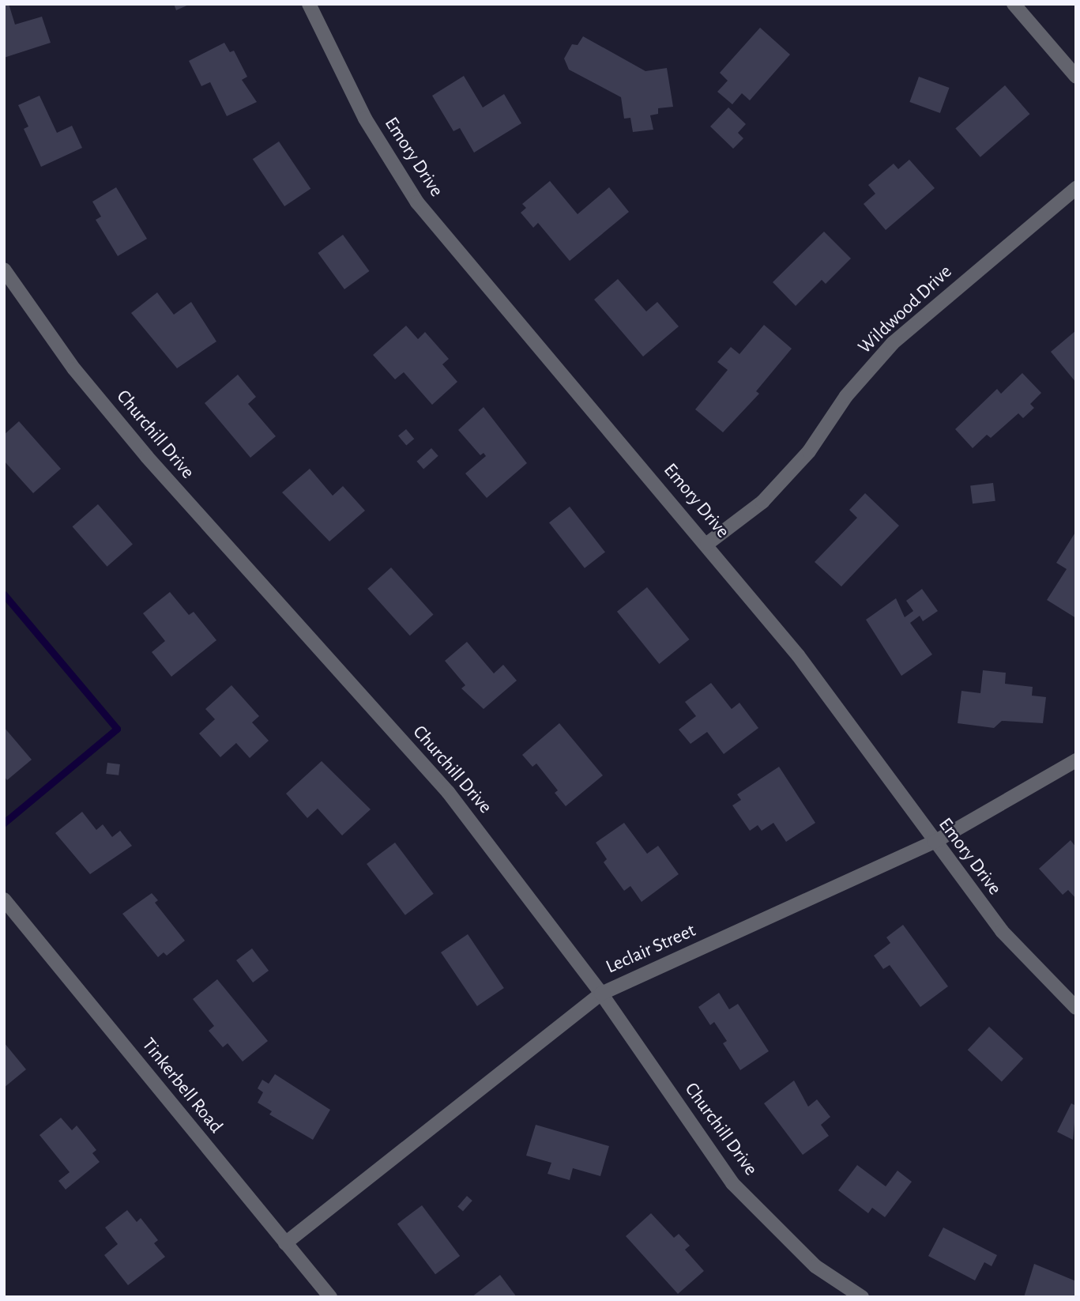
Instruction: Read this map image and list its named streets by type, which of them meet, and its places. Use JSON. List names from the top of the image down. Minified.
{"streets":{"street":["Emory Drive","Wildwood Drive","Churchill Drive","Leclair Street","Tinkerbell Road"]},"crossings":[["Emory Drive","Wildwood Drive"],["Emory Drive","Leclair Street"],["Churchill Drive","Leclair Street"],["Leclair Street","Tinkerbell Road"]]}
